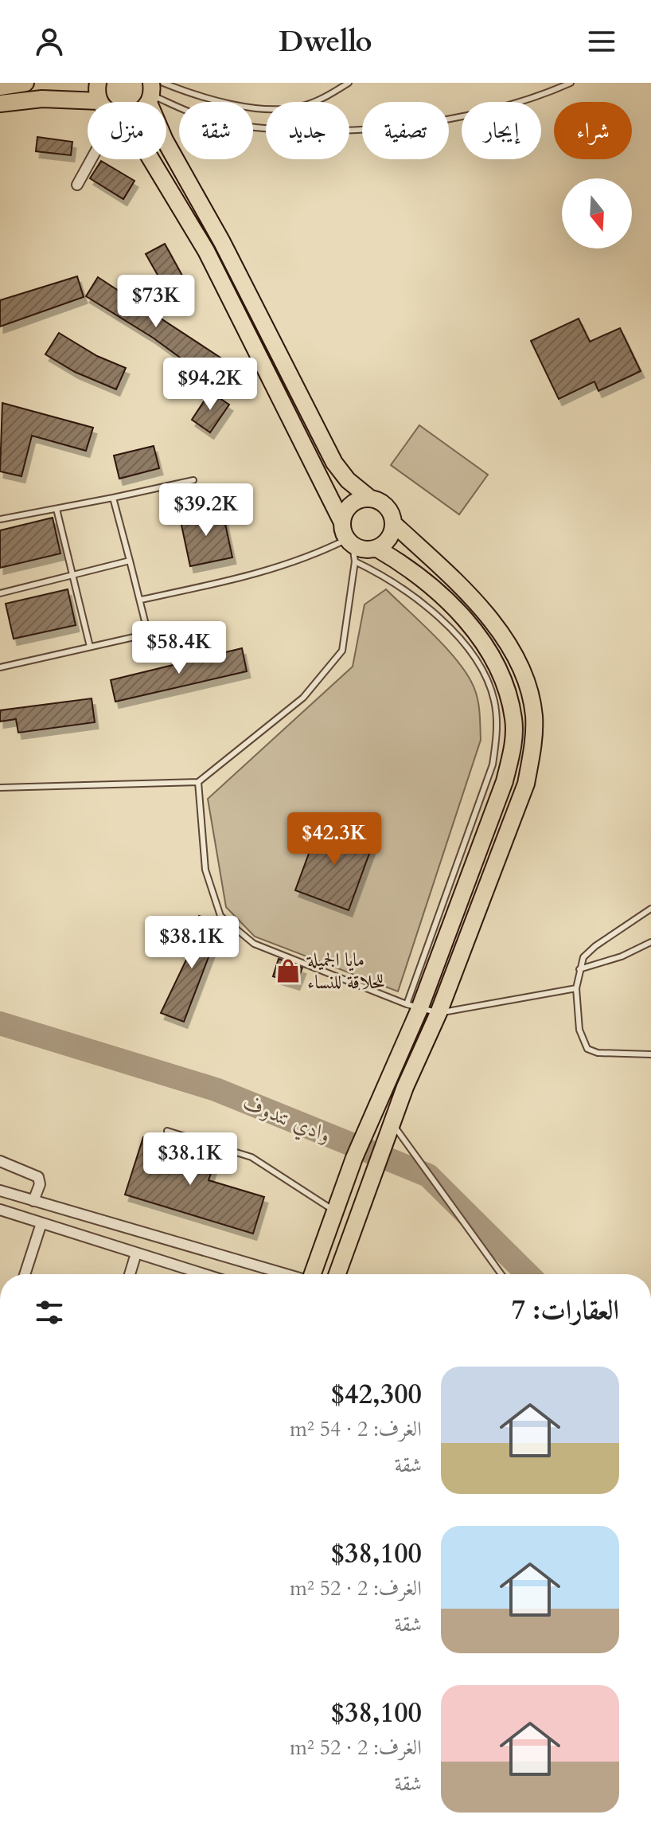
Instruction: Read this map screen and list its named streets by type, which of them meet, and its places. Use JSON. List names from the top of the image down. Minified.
{"water":["وادي تندوف"],"places":{"shop":["مايا الجميلة للحلاقة للنساء"]},"north":"bottom","page":{"header":"Dwello","chip":["شراء","إيجار","تصفية","جديد","شقة","منزل"],"price":["$73K","$94.2K","$39.2K","$58.4K","$42.3K","$38.1K","$38.1K"],"heading":"العقارات: 7","list":[{"name":"$42,300","note":"الغرف: 2 · 54 m² · شقة"},{"name":"$38,100","note":"الغرف: 2 · 52 m² · شقة"},{"name":"$38,100","note":"الغرف: 2 · 52 m² · شقة"}]}}
